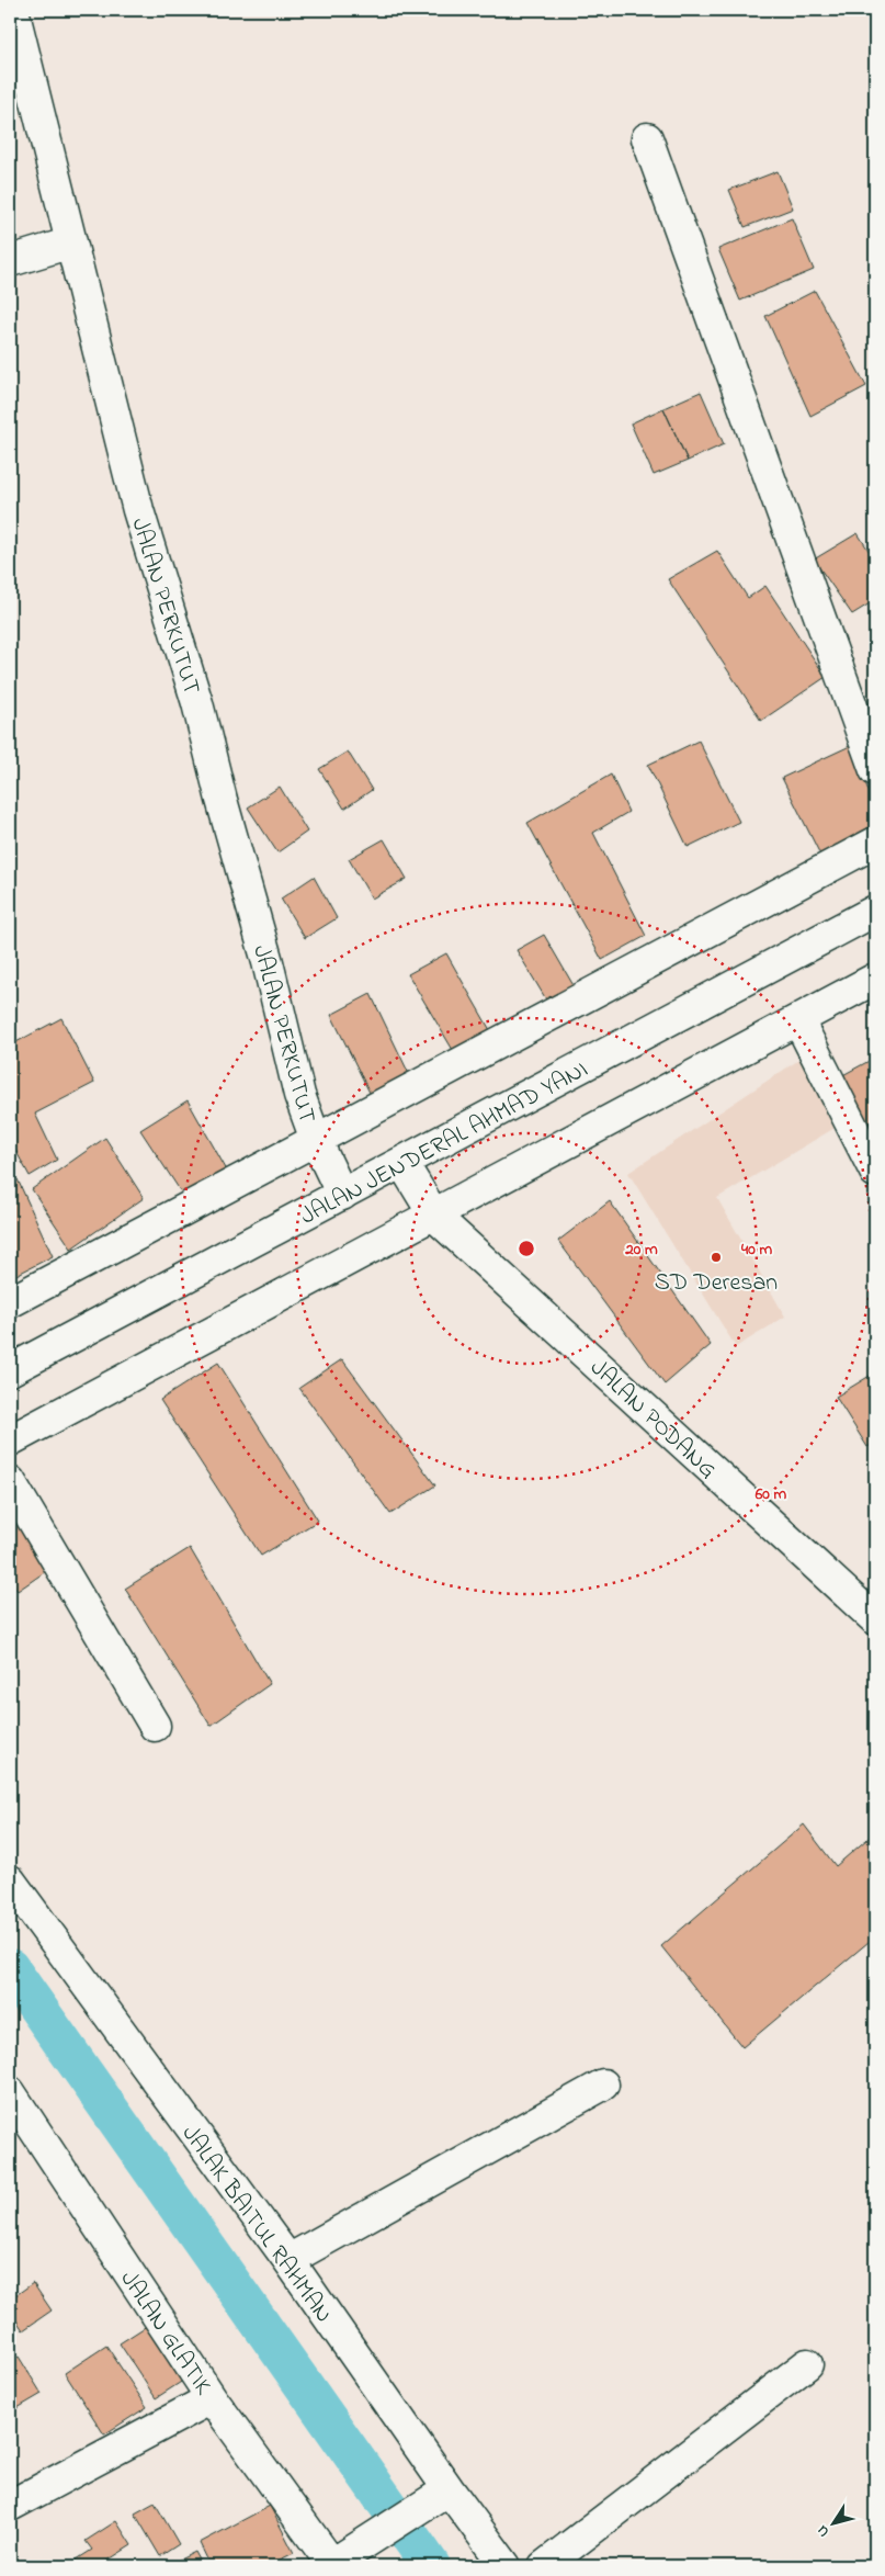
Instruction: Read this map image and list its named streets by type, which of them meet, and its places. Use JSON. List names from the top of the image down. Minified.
{"streets":{"street":["JALAN PERKUTUT","JALAN JENDERAL AHMAD YANI","JALAN PODANG","JALAK BAITUL RAHMAN","JALAN GLATIK"]},"crossings":[["JALAN PERKUTUT","JALAN JENDERAL AHMAD YANI"],["JALAN JENDERAL AHMAD YANI","JALAN PODANG"]],"places":["SD Deresan"],"north":"bottom left","rings":["20 m","40 m","60 m"]}
